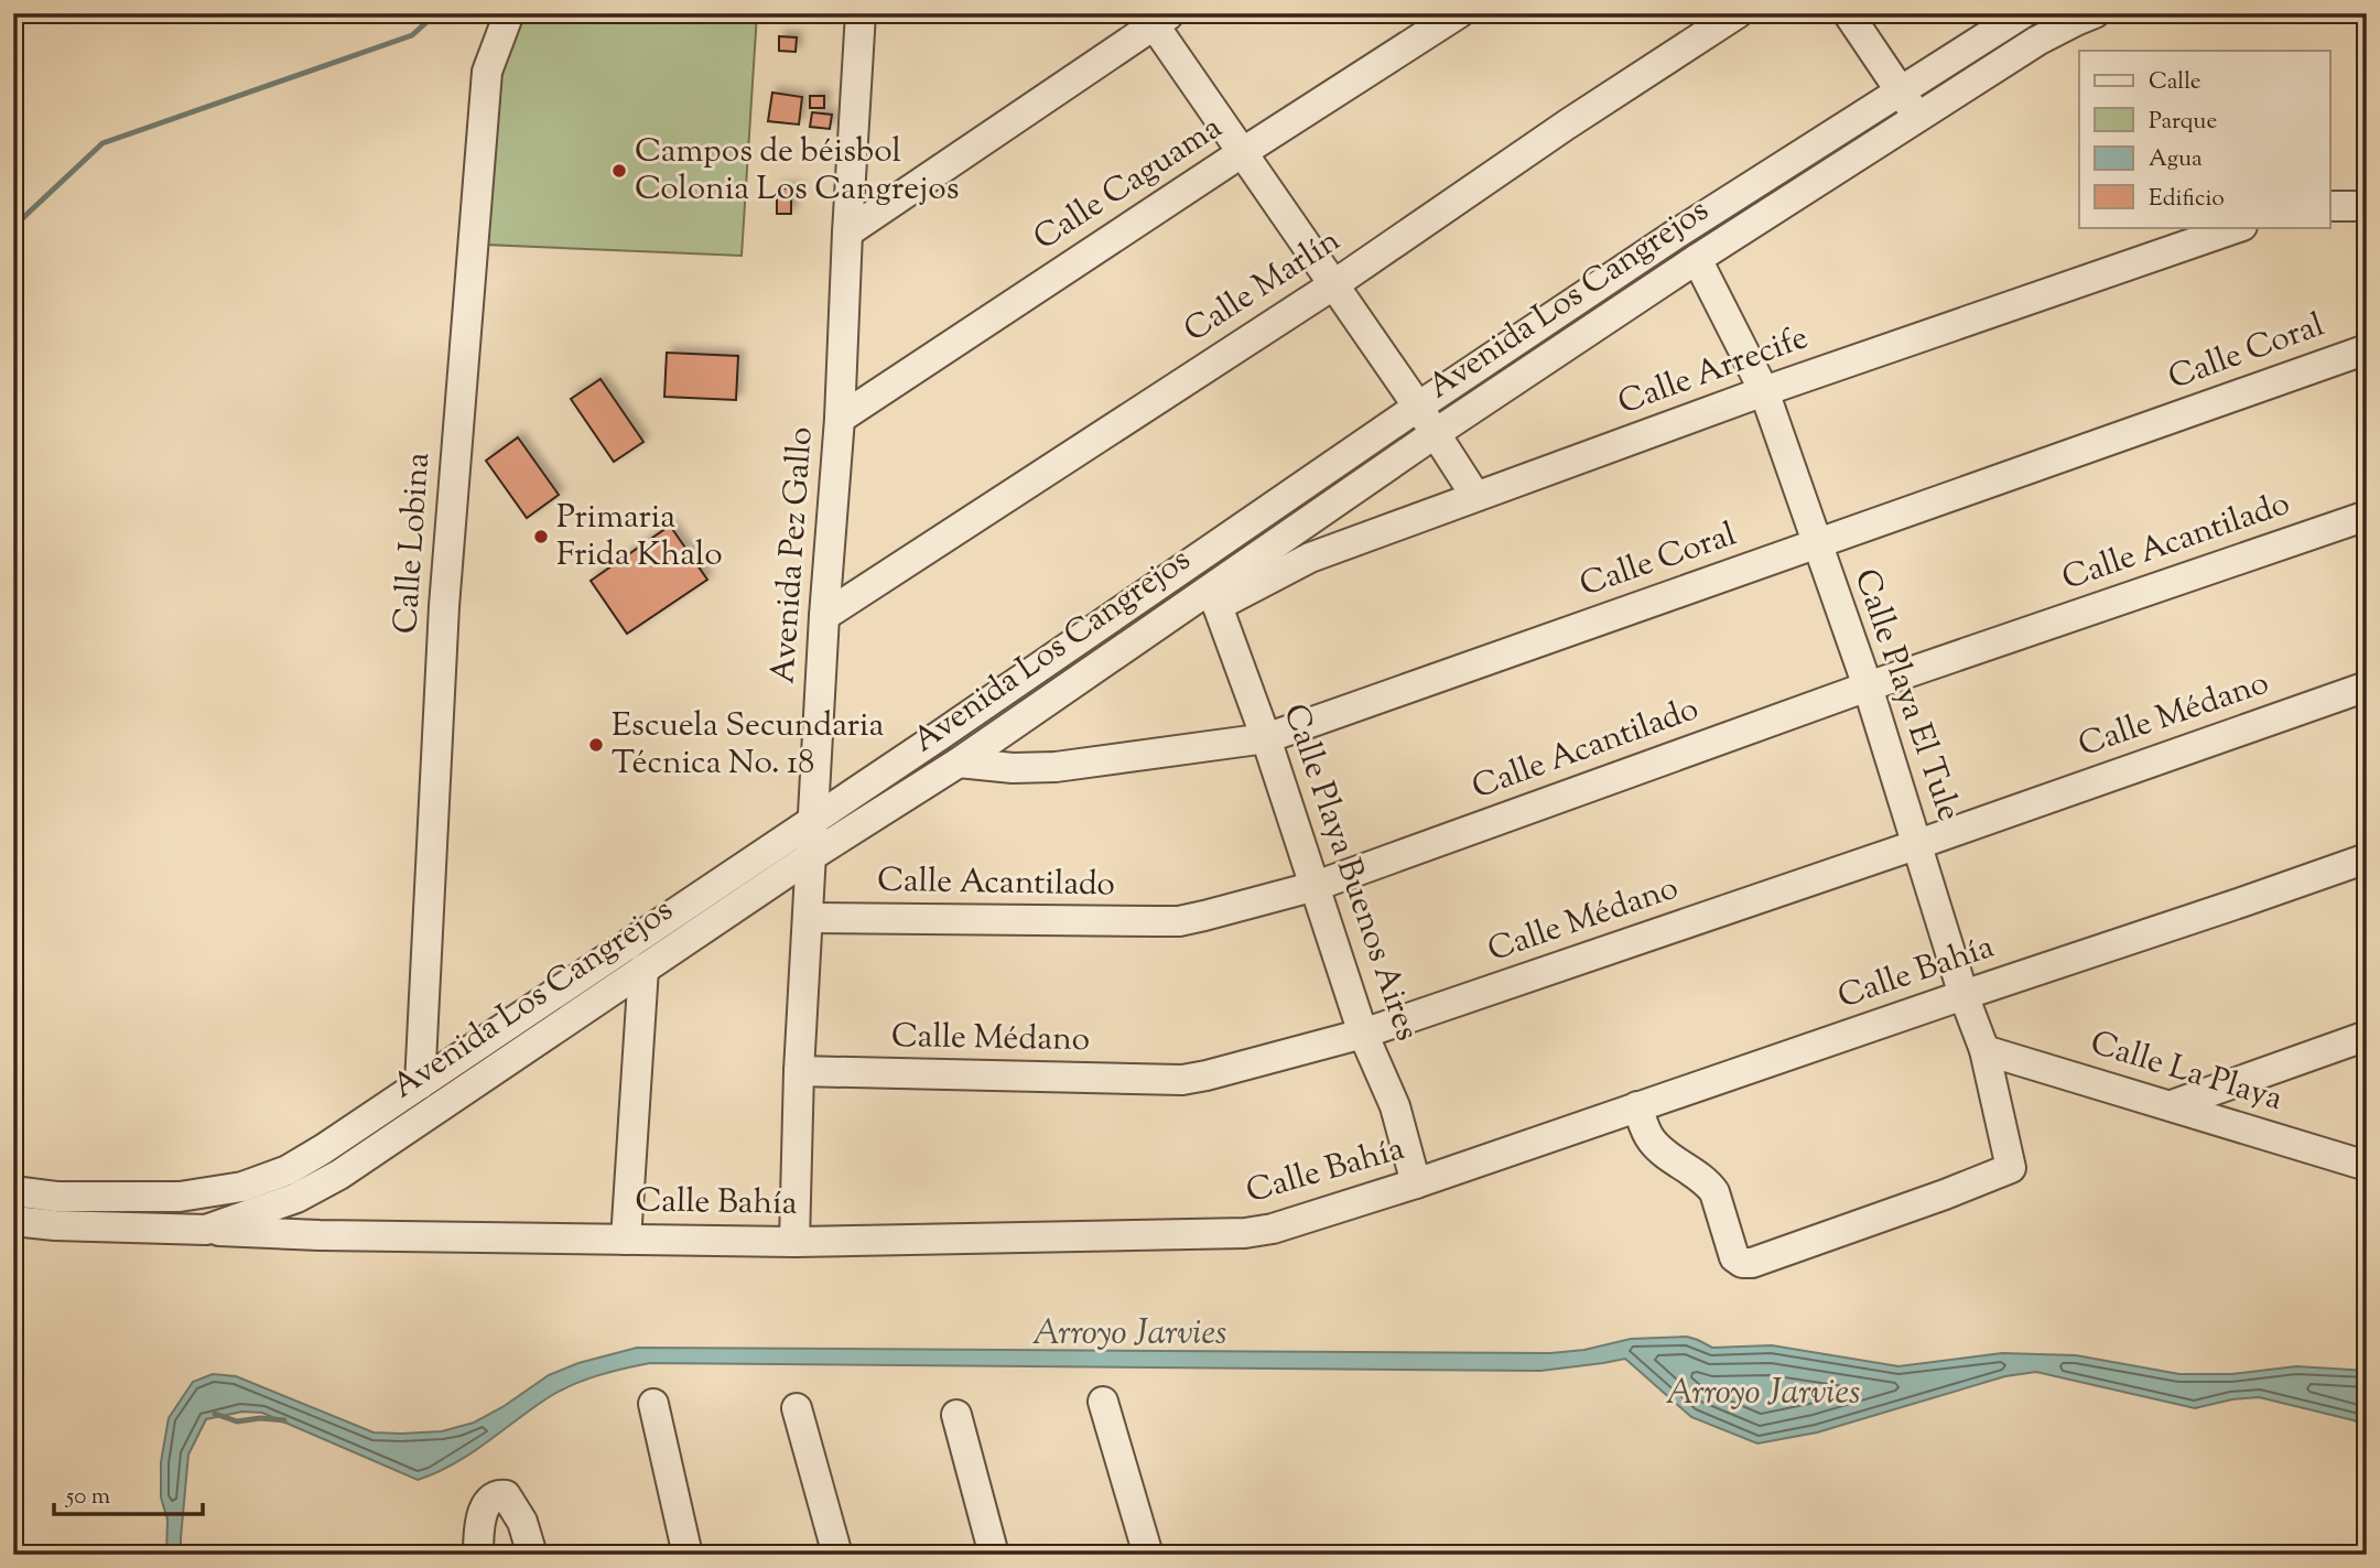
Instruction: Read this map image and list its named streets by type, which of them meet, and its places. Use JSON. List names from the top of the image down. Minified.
{"streets":{"street":["Calle Caguama","Calle Marlín","Avenida Los Cangrejos","Calle Coral","Calle Arrecife","Calle Acantilado","Calle Lobina","Avenida Pez Gallo","Calle Playa El Tule","Calle Médano","Calle Playa Buenos Aires","Calle Bahía","Calle La Playa"]},"crossings":[["Calle Caguama","Avenida Pez Gallo"],["Calle Marlín","Avenida Pez Gallo"],["Avenida Los Cangrejos","Calle Coral"],["Avenida Los Cangrejos","Calle Arrecife"],["Avenida Los Cangrejos","Calle Lobina"],["Avenida Los Cangrejos","Avenida Pez Gallo"],["Avenida Los Cangrejos","Calle Playa El Tule"],["Avenida Los Cangrejos","Calle Playa Buenos Aires"],["Avenida Los Cangrejos","Calle Bahía"],["Calle Coral","Calle Playa El Tule"],["Calle Coral","Calle Playa Buenos Aires"],["Calle Arrecife","Calle Playa El Tule"],["Calle Arrecife","Calle Playa Buenos Aires"],["Calle Acantilado","Avenida Pez Gallo"],["Calle Acantilado","Calle Playa El Tule"],["Calle Acantilado","Calle Playa Buenos Aires"],["Avenida Pez Gallo","Calle Médano"],["Avenida Pez Gallo","Calle Bahía"],["Calle Playa El Tule","Calle Médano"],["Calle Playa El Tule","Calle Bahía"],["Calle Playa El Tule","Calle La Playa"],["Calle Médano","Calle Playa Buenos Aires"],["Calle Playa Buenos Aires","Calle Bahía"]],"water":["Arroyo Jarvies"],"places":["Campos de béisbol Colonia Los Cangrejos","Primaria Frida Khalo","Escuela Secundaria Técnica No. 18"],"legend":["Calle","Parque","Agua","Edificio"],"scale_bar":"50 m"}
